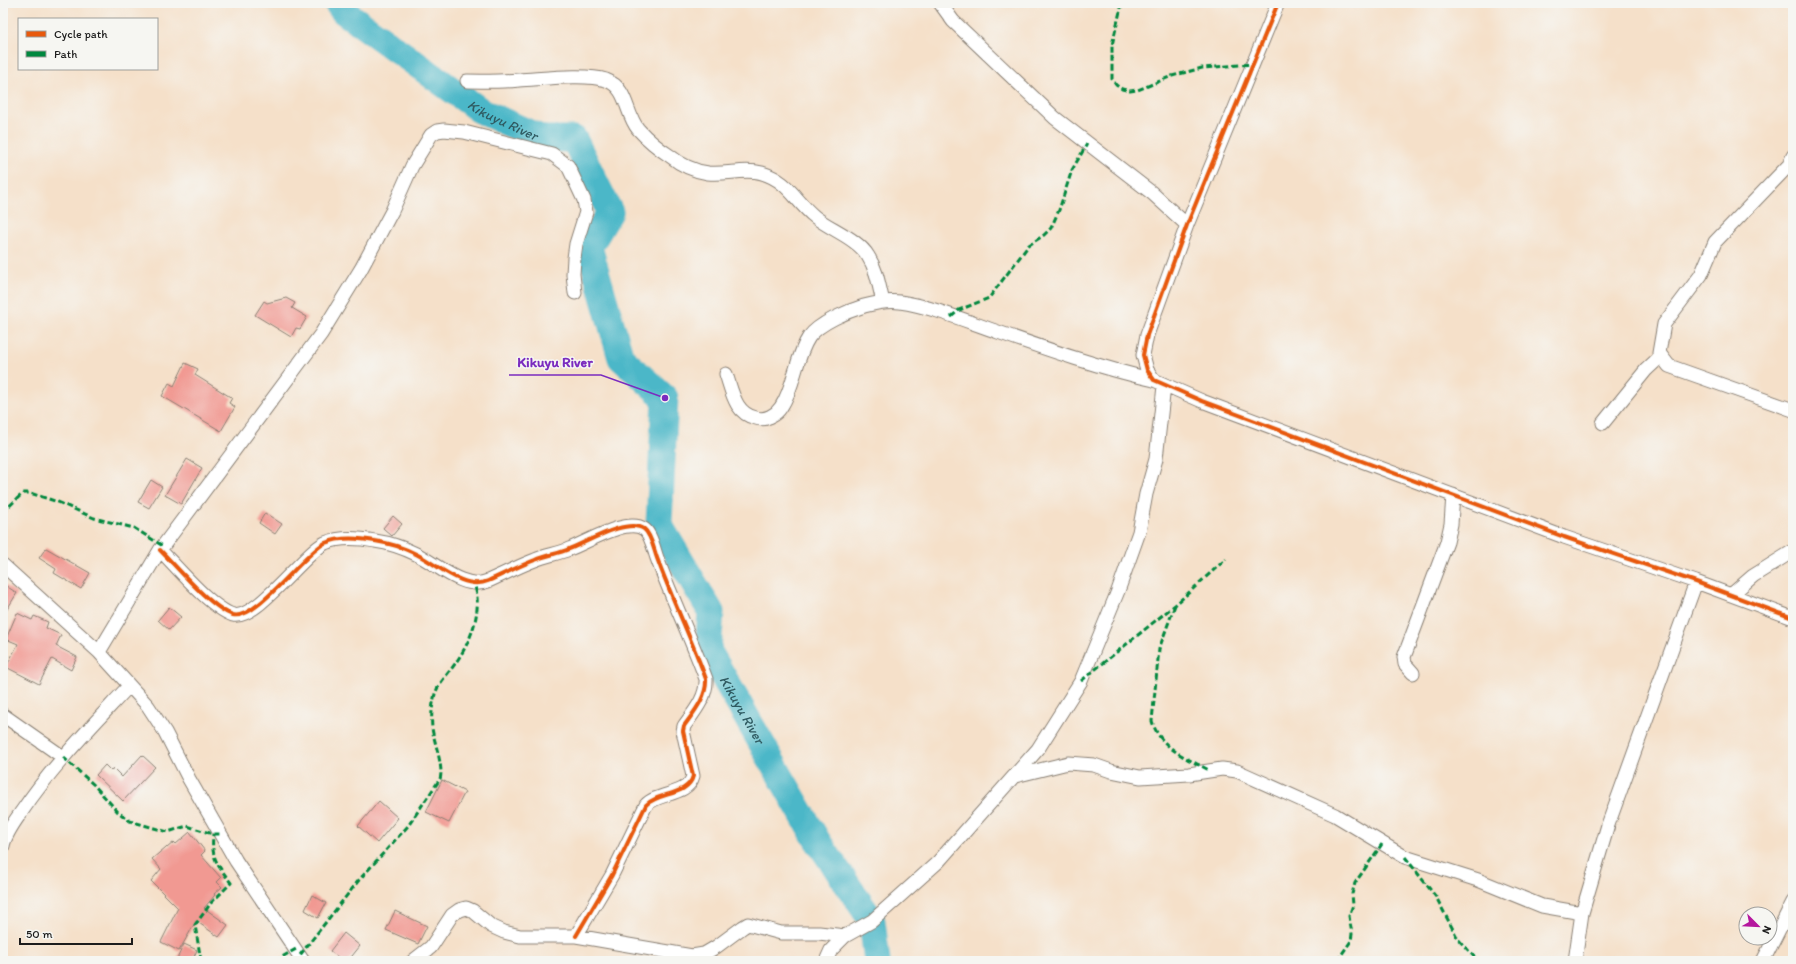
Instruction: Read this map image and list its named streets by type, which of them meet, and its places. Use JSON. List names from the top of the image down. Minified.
{"water":["Kikuyu River"],"places":["Kikuyu River"],"legend":["Cycle path","Path"],"scale_bar":"50 m","north":"bottom right"}
